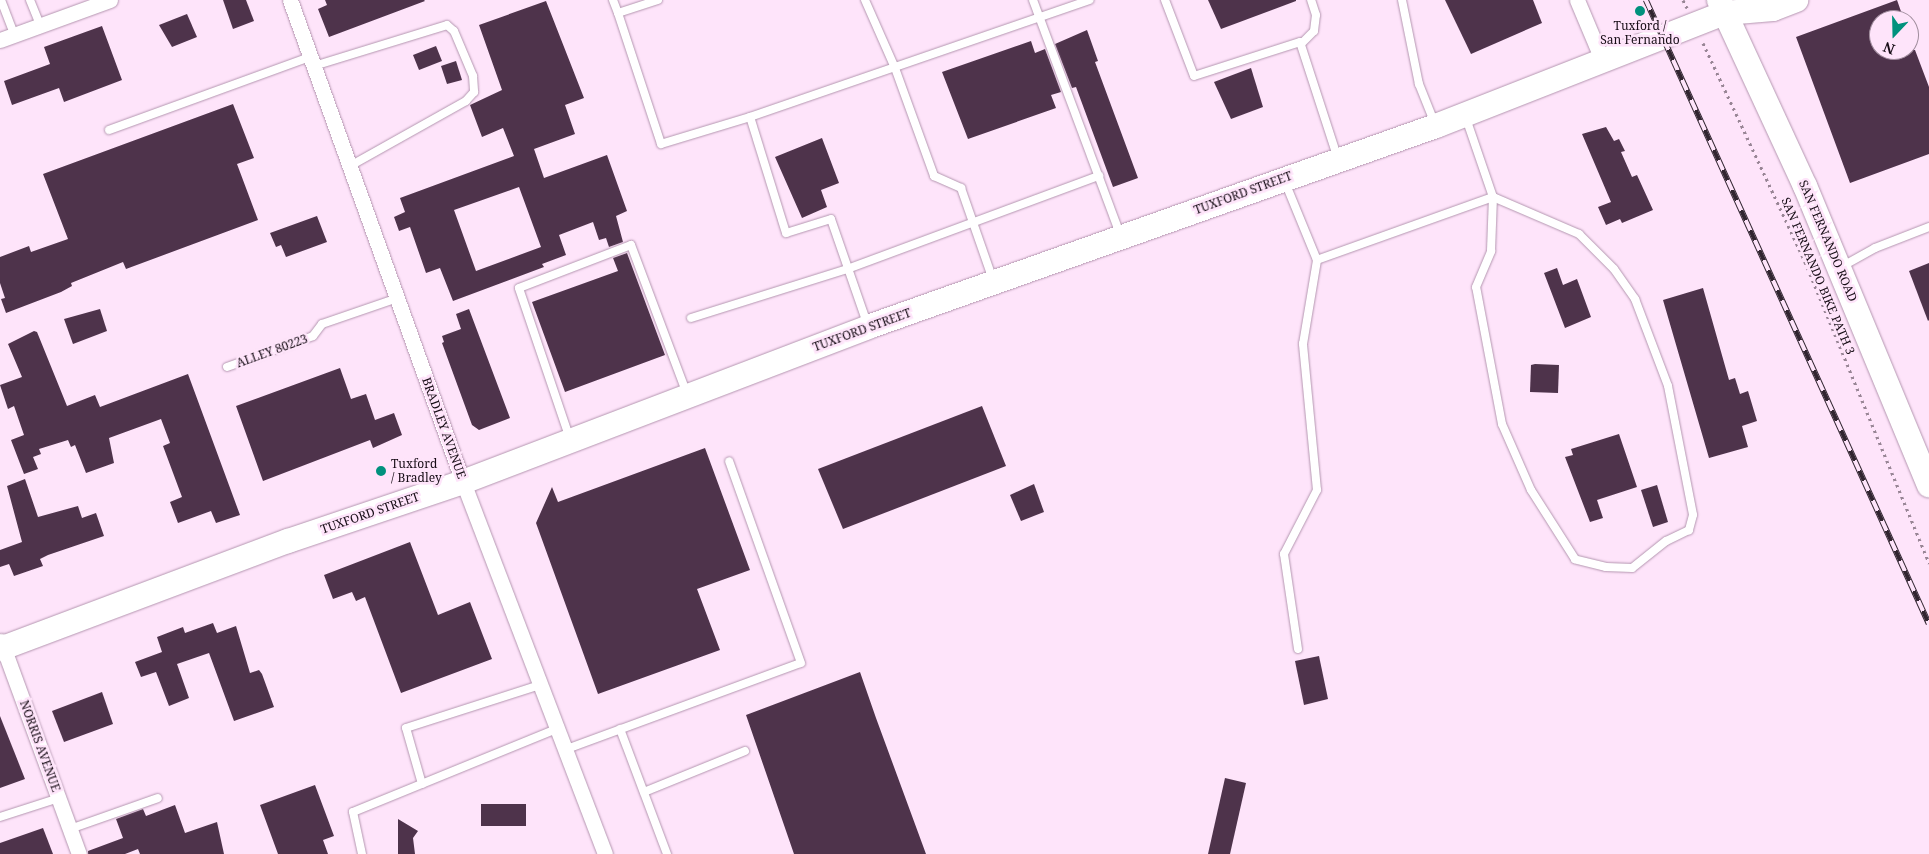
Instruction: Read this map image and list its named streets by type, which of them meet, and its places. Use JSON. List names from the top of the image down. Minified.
{"streets":{"main road":["TUXFORD STREET","SAN FERNANDO ROAD"],"street":["BRADLEY AVENUE","NORRIS AVENUE"],"lane":["ALLEY 80223"],"path":["SAN FERNANDO BIKE PATH 3"]},"crossings":[["TUXFORD STREET","SAN FERNANDO ROAD"],["TUXFORD STREET","SAN FERNANDO BIKE PATH 3"],["TUXFORD STREET","BRADLEY AVENUE"],["TUXFORD STREET","NORRIS AVENUE"],["ALLEY 80223","BRADLEY AVENUE"]],"places":["Tuxford / San Fernando","Tuxford / Bradley"],"north":"bottom"}
